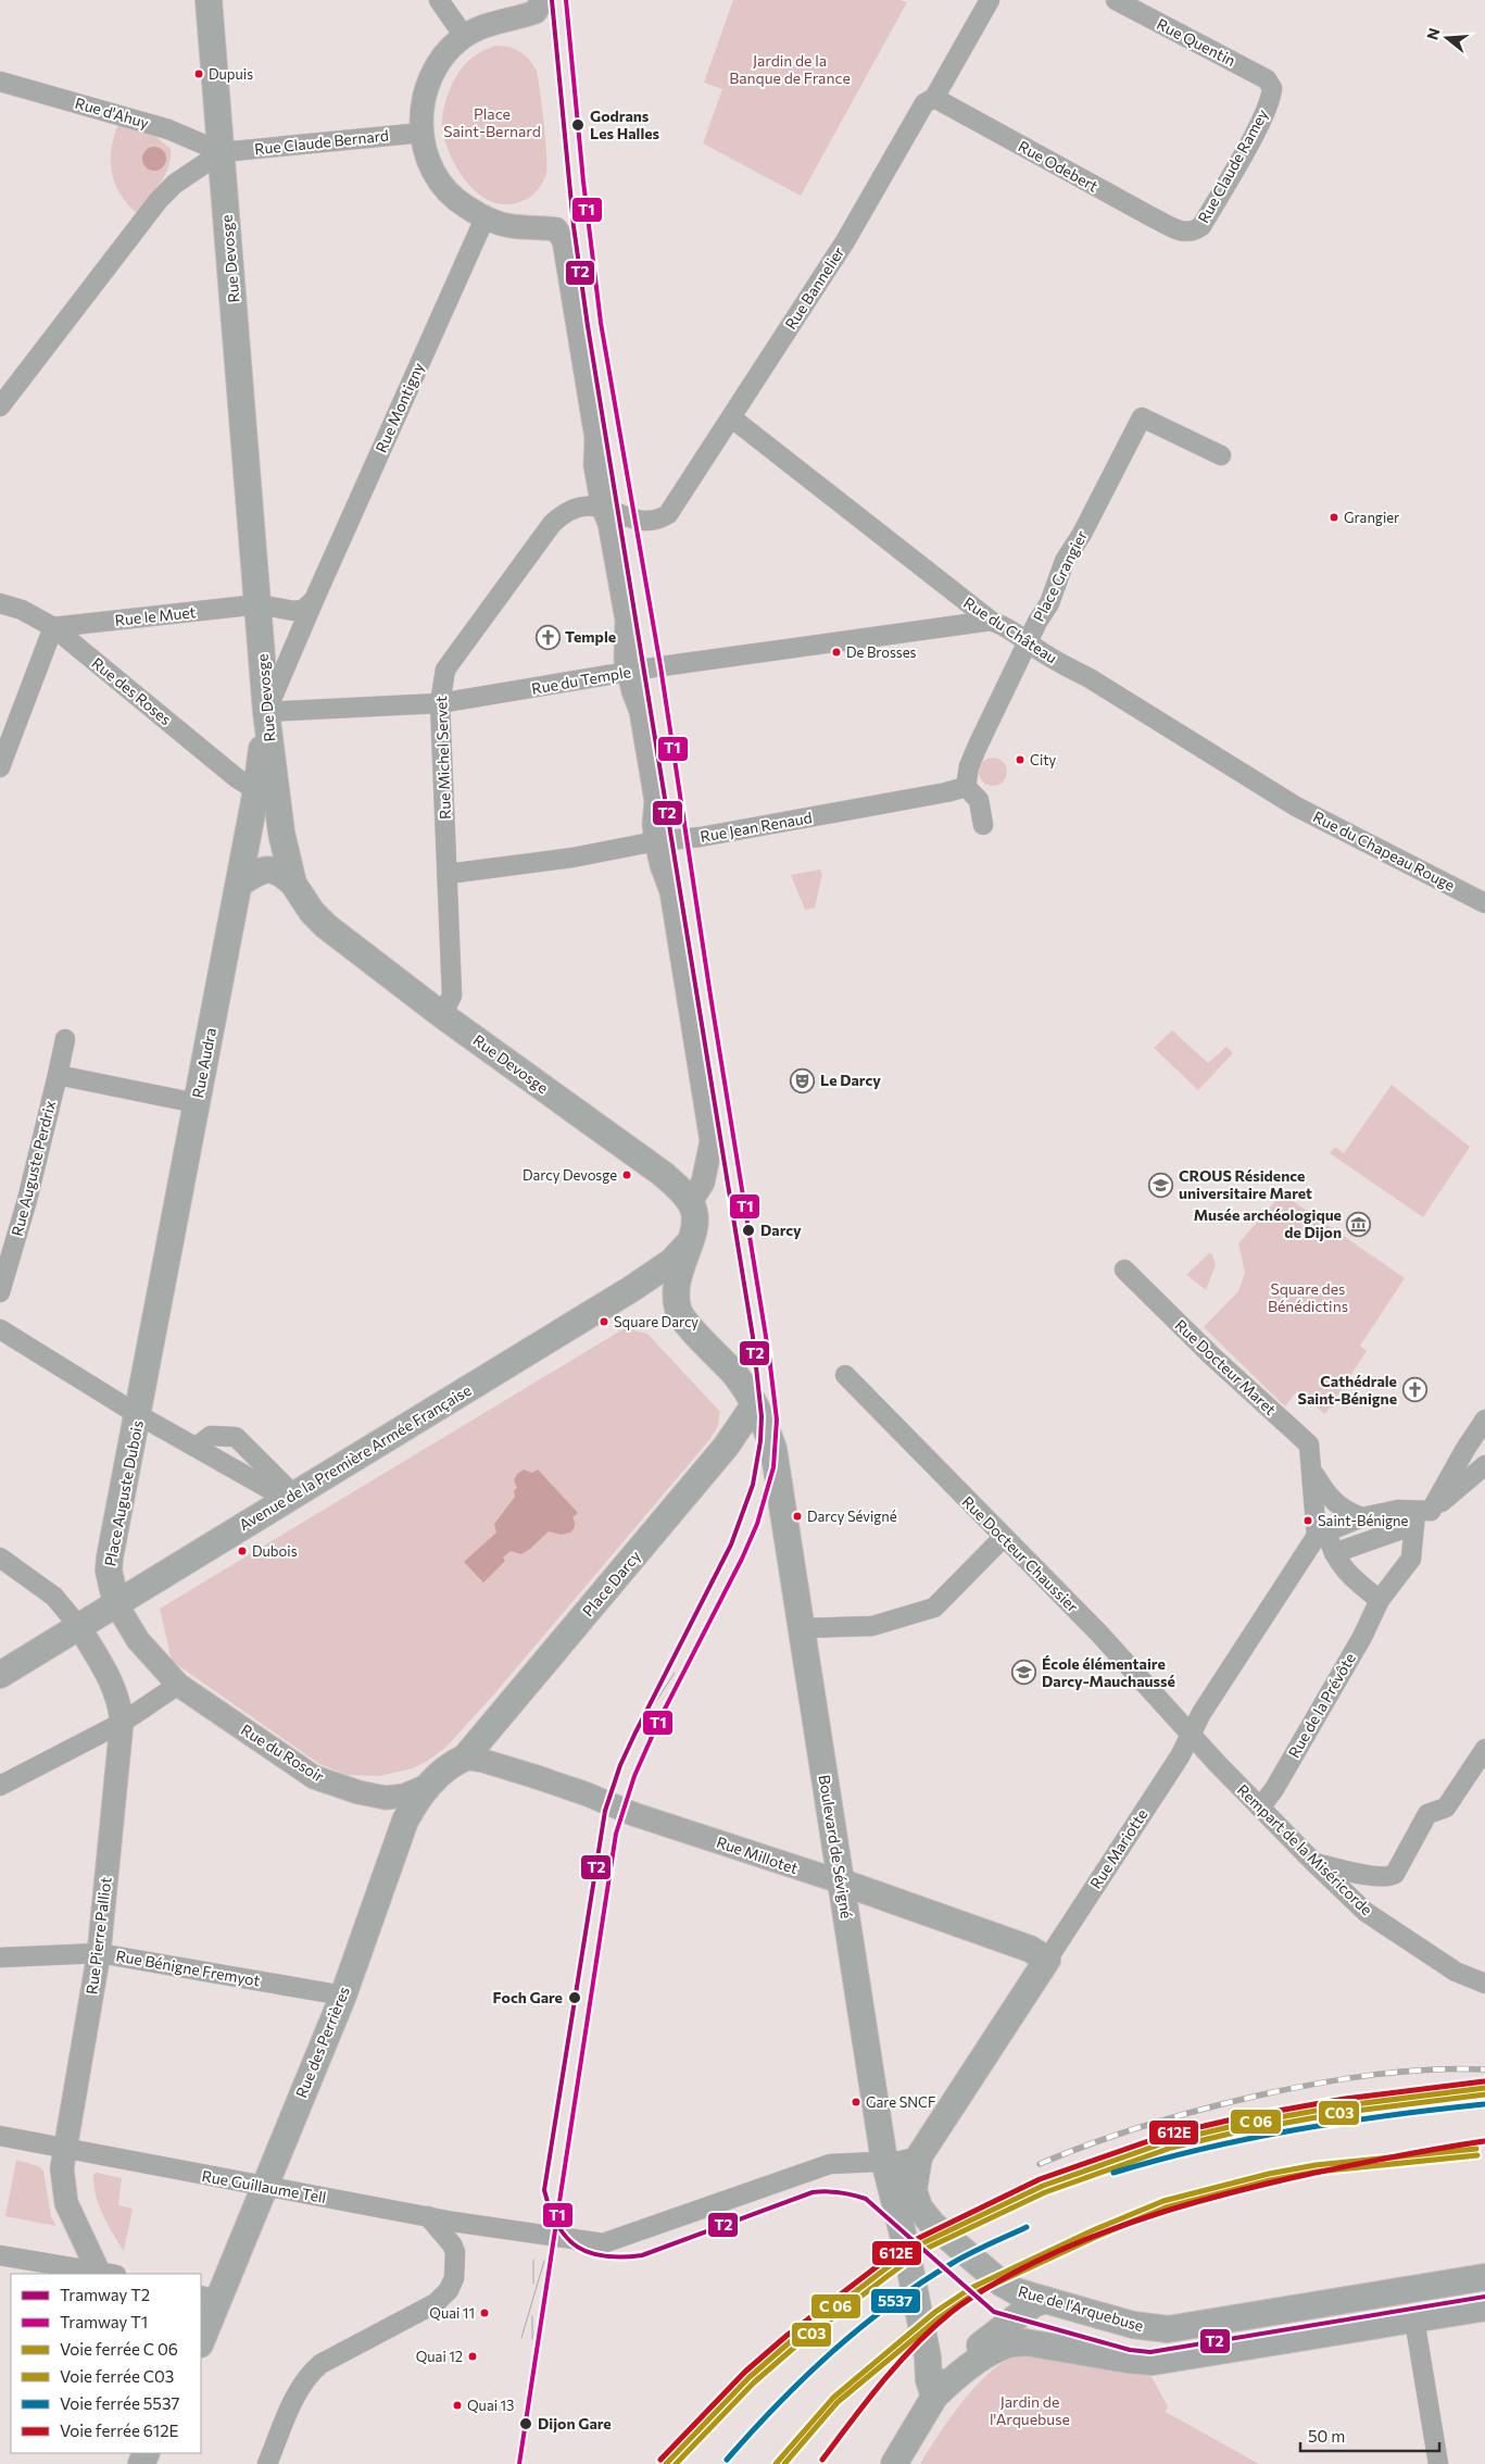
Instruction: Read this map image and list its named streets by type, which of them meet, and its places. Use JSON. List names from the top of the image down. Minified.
{"streets":{"main road":["Rue Devosge","Rue Audra","Avenue de la Première Armée Française","Place Auguste Dubois","Place Darcy","Boulevard de Sévigné","Rue Mariotte","Rue Millotet","Rue des Perrières","Rue de l'Arquebuse"],"street":["Rue Quentin","Rue d'Ahuy","Rue Claude Bernard","Rue Odebert","Rue Claude Ramey","Rue Bannelier","Rue Montigny","Place Grangier","Rue le Muet","Rue du Château","Rue du Temple","Rue des Roses","Rue Michel Servet","Rue Jean Renaud","Rue du Chapeau Rouge","Rue Auguste Perdrix","Rue Docteur Maret","Rue Docteur Chaussier","Rue de la Prévôte","Rue du Rosoir","Rempart de la Miséricorde","Rue Pierre Palliot","Rue Bénigne Fremyot","Rue Guillaume Tell"]},"crossings":[["Rue Quentin","Rue Claude Ramey"],["Rue d'Ahuy","Rue Claude Bernard"],["Rue d'Ahuy","Rue Devosge"],["Rue Claude Bernard","Rue Devosge"],["Rue Odebert","Rue Claude Ramey"],["Rue Odebert","Rue Bannelier"],["Rue Devosge","Rue Montigny"],["Rue Devosge","Rue le Muet"],["Rue Devosge","Rue du Temple"],["Rue Devosge","Rue Michel Servet"],["Rue Devosge","Rue Audra"],["Rue Bannelier","Rue du Château"],["Rue Bannelier","Rue Michel Servet"],["Rue Montigny","Rue du Temple"],["Rue Montigny","Rue Audra"],["Place Grangier","Rue du Château"],["Place Grangier","Rue Jean Renaud"],["Rue le Muet","Rue des Roses"],["Rue du Château","Rue du Temple"],["Rue du Château","Rue du Chapeau Rouge"],["Rue du Temple","Rue Michel Servet"],["Rue du Temple","Rue Audra"],["Rue des Roses","Rue Audra"],["Rue Michel Servet","Rue Jean Renaud"],["Rue Audra","Place Auguste Dubois"],["Rue Docteur Maret","Rue de la Prévôte"],["Rue Docteur Maret","Rue Mariotte"],["Avenue de la Première Armée Française","Place Auguste Dubois"],["Avenue de la Première Armée Française","Rue du Rosoir"],["Avenue de la Première Armée Française","Rue Pierre Palliot"],["Place Auguste Dubois","Rue du Rosoir"],["Rue Docteur Chaussier","Rue Mariotte"],["Rue Docteur Chaussier","Rempart de la Miséricorde"],["Place Darcy","Boulevard de Sévigné"],["Place Darcy","Rue Millotet"],["Place Darcy","Rue des Perrières"],["Rue de la Prévôte","Rempart de la Miséricorde"],["Rue du Rosoir","Rue des Perrières"],["Boulevard de Sévigné","Rue Mariotte"],["Boulevard de Sévigné","Rue Millotet"],["Boulevard de Sévigné","Rue Guillaume Tell"],["Boulevard de Sévigné","Rue de l'Arquebuse"],["Rue Mariotte","Rempart de la Miséricorde"],["Rue Mariotte","Rue Millotet"],["Rue Mariotte","Rue de l'Arquebuse"],["Rue Millotet","Rue des Perrières"],["Rue Pierre Palliot","Rue Bénigne Fremyot"],["Rue Pierre Palliot","Rue Guillaume Tell"],["Rue Bénigne Fremyot","Rue des Perrières"],["Rue des Perrières","Rue Guillaume Tell"]],"parks":["Jardin de la Banque de France","Place Saint-Bernard","Square des Bénédictins","Jardin de l'Arquebuse"],"places":{"other":["Dupuis","Godrans Les Halles","Grangier","De Brosses","City","Darcy Devosge","Darcy","Square Darcy","Darcy Sévigné","Saint-Bénigne","Dubois","Foch Gare","Gare SNCF","Quai 11","Quai 12","Quai 13","Dijon Gare"],"church":["Temple","Cathédrale Saint-Bénigne"],"theatre":["Le Darcy"],"school or university":["CROUS Résidence universitaire Maret","École élémentaire Darcy-Mauchaussé"],"museum":["Musée archéologique de Dijon"]},"lines":["tram line T2","tram line T1","rail line 612E","rail line C03","rail line 5537"],"legend":["Tramway T2","Tramway T1","Voie ferrée C 06","Voie ferrée C03","Voie ferrée 5537","Voie ferrée 612E"],"scale_bar":"50 m","north":"left"}
